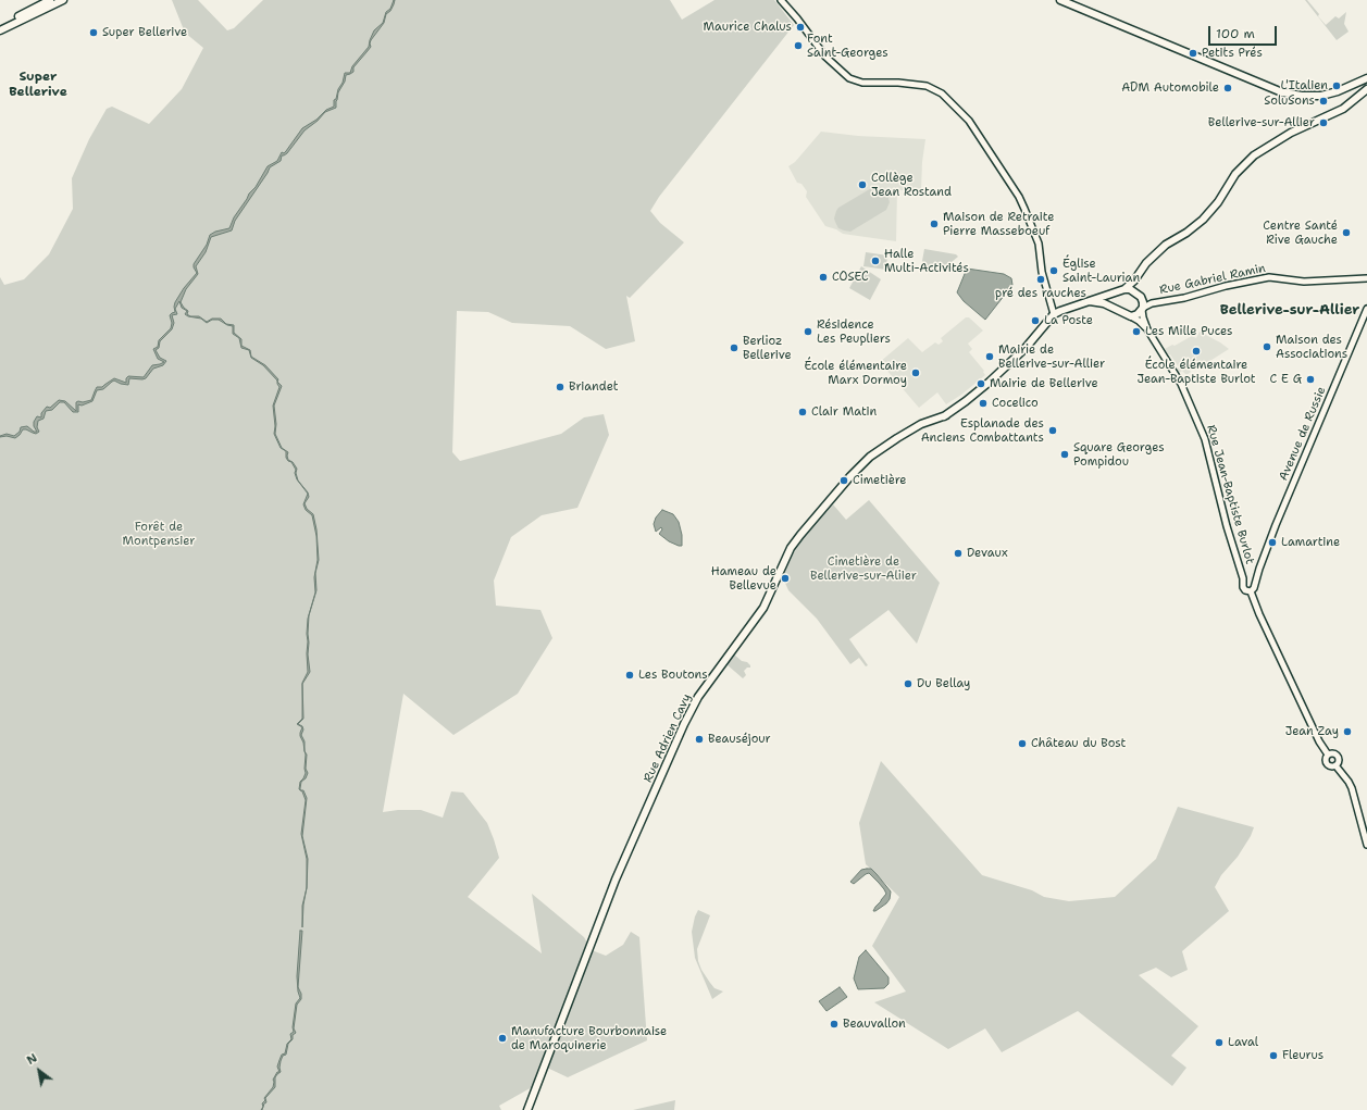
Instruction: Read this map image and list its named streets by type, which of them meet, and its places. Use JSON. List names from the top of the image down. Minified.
{"streets":{"main road":["Rue Adrien Cavy"],"street":["Rue Gabriel Ramin","Avenue de Russie","Rue Jean-Baptiste Burlot"]},"crossings":[["Rue Gabriel Ramin","Rue Jean-Baptiste Burlot"],["Avenue de Russie","Rue Jean-Baptiste Burlot"]],"districts":["Super Bellerive","Bellerive-sur-Allier"],"parks":["Forêt de Montpensier","Cimetière de Bellerive-sur-Aliier"],"places":["Maurice Chalus","Super Bellerive","Font Saint-Georges","Petits Prés","L'Italien","ADM Automobile","SoluSons","Bellerive-sur-Allier","Collège Jean Rostand","Maison de Retraite Pierre Masseboeuf","Centre Santé Rive Gauche","Halle Multi-Activités","Église Saint-Laurian","COSEC","pré des rauches","La Poste","Résidence Les Peupliers","Les Mille Puces","Maison des Associations","Berlioz Bellerive","École élémentaire Jean-Baptiste Burlot","Mairie de Bellerive-sur-Allier","École élémentaire Marx Dormoy","C E G","Mairie de Bellerive","Briandet","Cocelico","Clair Matin","Esplanade des Anciens Combattants","Square Georges Pompidou","Cimetière","Lamartine","Devaux","Hameau de Bellevue","Les Boutons","Du Bellay","Jean Zay","Beauséjour","Château du Bost","Beauvallon","Manufacture Bourbonnaise de Maroquinerie","Laval","Fleurus"],"scale_bar":"100 m","north":"top left"}
